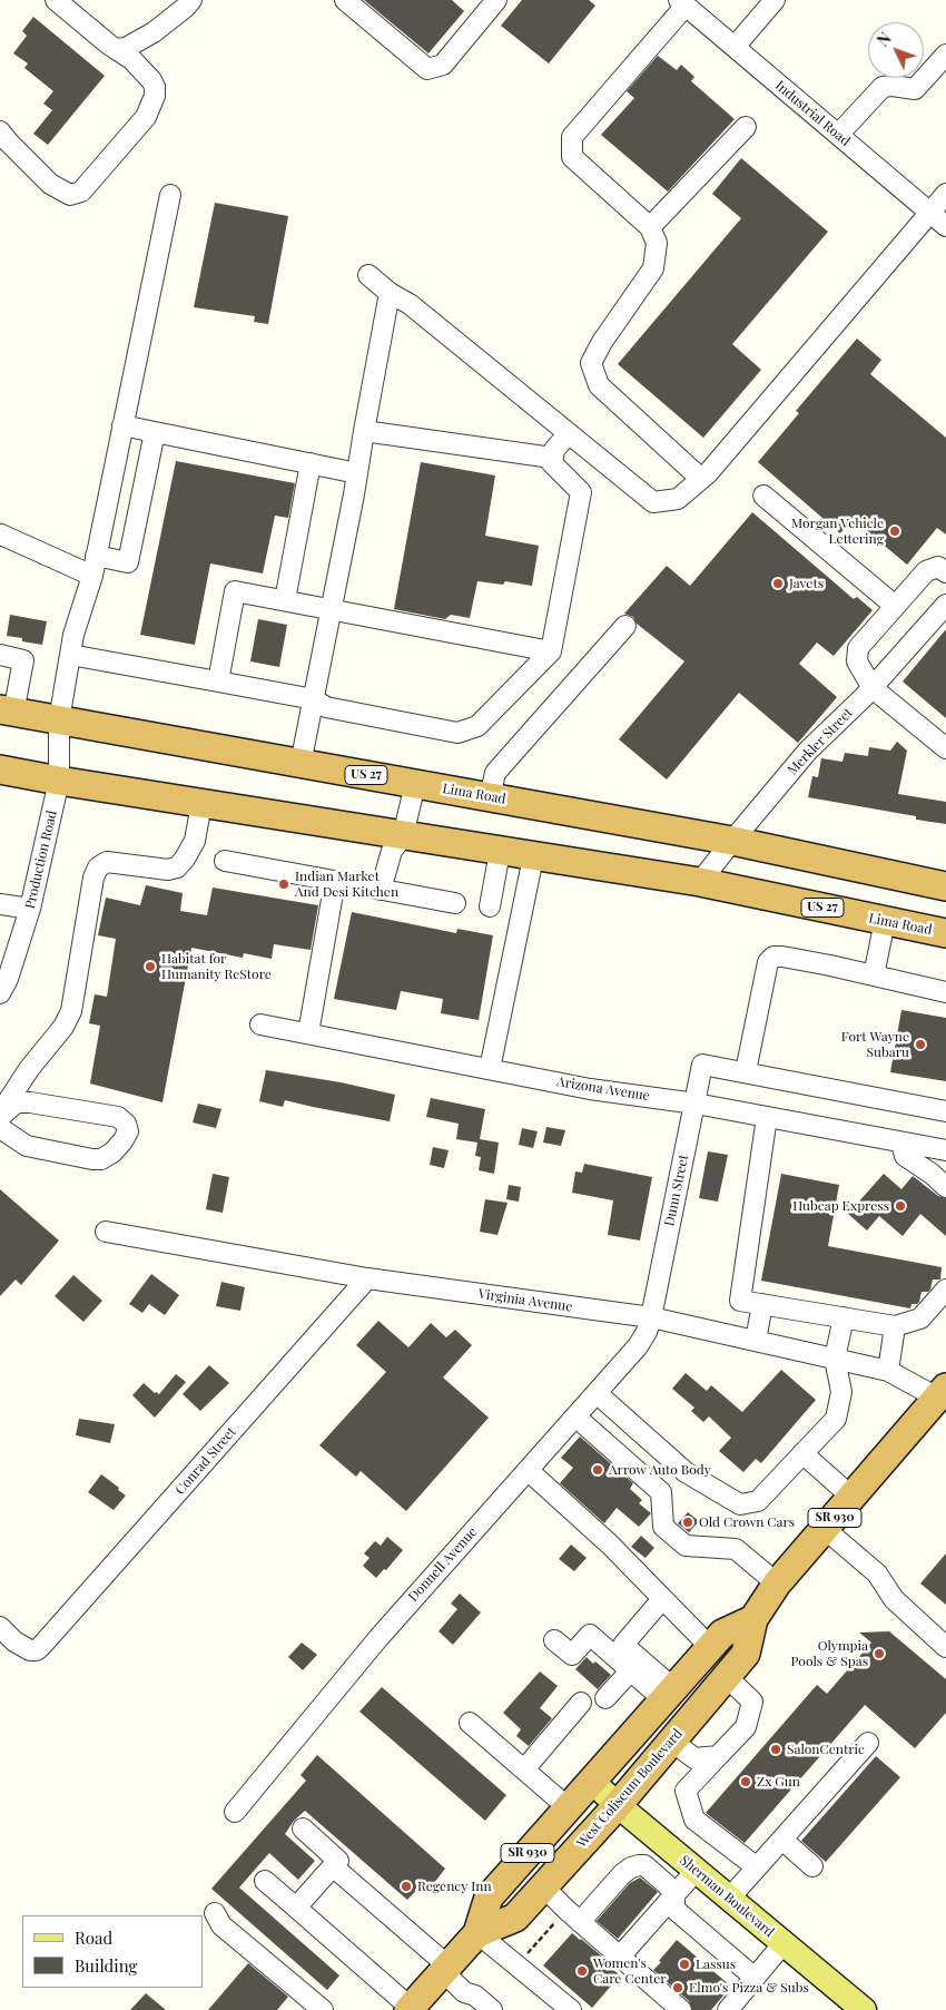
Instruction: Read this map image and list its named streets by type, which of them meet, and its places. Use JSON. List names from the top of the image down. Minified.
{"streets":{"highway":["US 27","Lima Road","SR 930","West Coliseum Boulevard"],"main road":["Sherman Boulevard"],"street":["Industrial Road","Merkler Street","Production Road","Arizona Avenue","Dunn Street","Virginia Avenue","Conrad Street","Donnell Avenue"]},"crossings":[["Merkler Street","Lima Road"],["Lima Road","Production Road"],["Arizona Avenue","Dunn Street"],["Dunn Street","Virginia Avenue"],["Dunn Street","Donnell Avenue"],["Virginia Avenue","Conrad Street"],["Virginia Avenue","Donnell Avenue"],["Virginia Avenue","West Coliseum Boulevard"],["West Coliseum Boulevard","Sherman Boulevard"]],"places":["Morgan Vehicle Lettering","Javets","Indian Market And Desi Kitchen","Habitat for Humanity ReStore","Fort Wayne Subaru","Hubcap Express","Arrow Auto Body","Old Crown Cars","Olympia Pools & Spas","SalonCentric","Zx Gun","Regency Inn","Lassus","Women's Care Center","Elmo's Pizza & Subs"],"legend":["Road","Building"],"north":"top left"}
